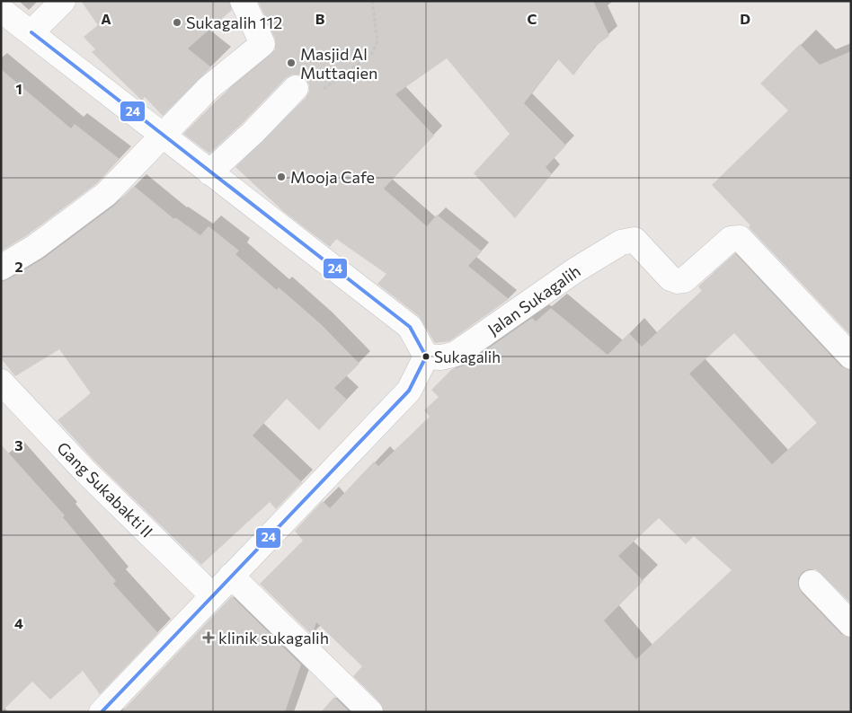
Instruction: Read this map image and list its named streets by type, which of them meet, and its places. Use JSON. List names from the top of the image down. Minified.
{"streets":{"street":["Jalan Sukagalih","Gang Sukabakti II"]},"places":{"other":["Sukagalih 112","Masjid Al Muttaqien","Mooja Cafe","Sukagalih"],"health":["klinik sukagalih"]},"lines":["transit line 24"],"grid":{"columns":["A","B","C","D"],"rows":["1","2","3","4"]}}
